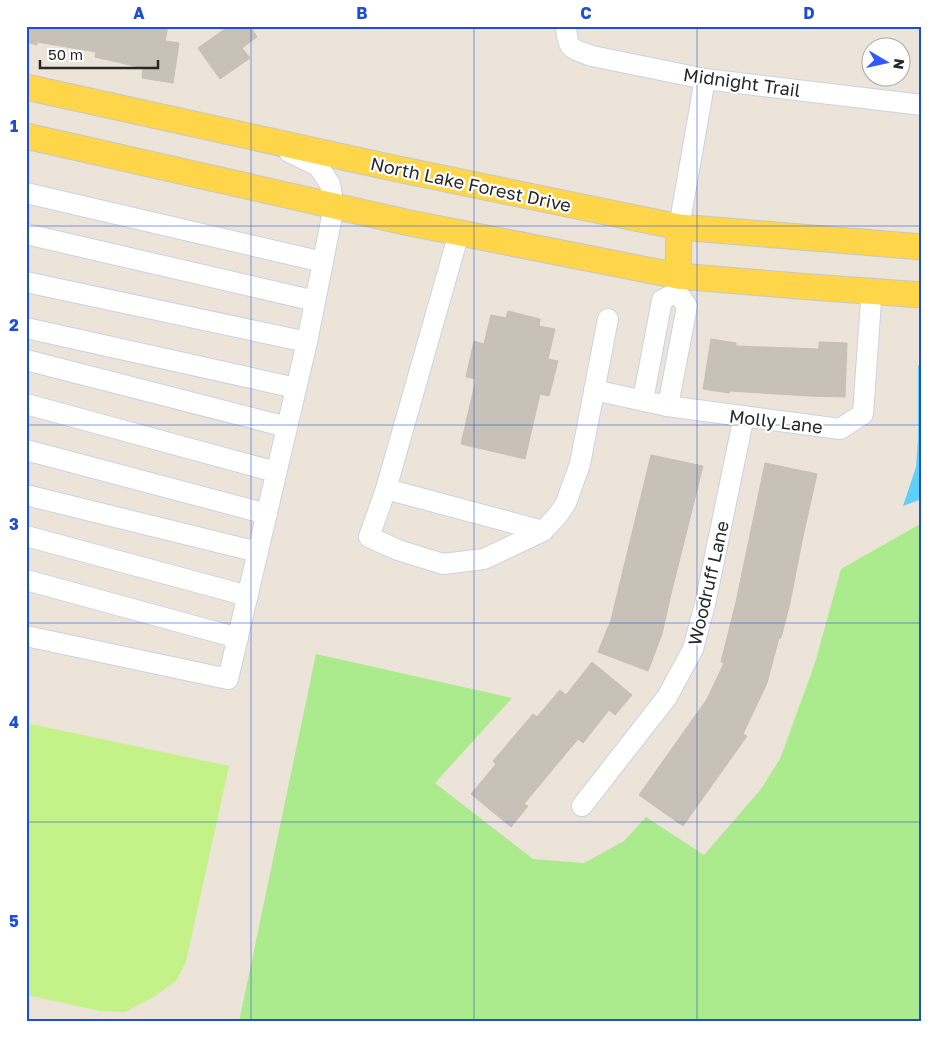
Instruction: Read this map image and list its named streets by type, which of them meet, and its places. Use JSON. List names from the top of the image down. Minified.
{"streets":{"main road":["North Lake Forest Drive"],"street":["Midnight Trail","Molly Lane","Woodruff Lane"]},"crossings":[["Molly Lane","Woodruff Lane"]],"scale_bar":"50 m","north":"right","grid":{"columns":["A","B","C","D"],"rows":["1","2","3","4","5"]}}
